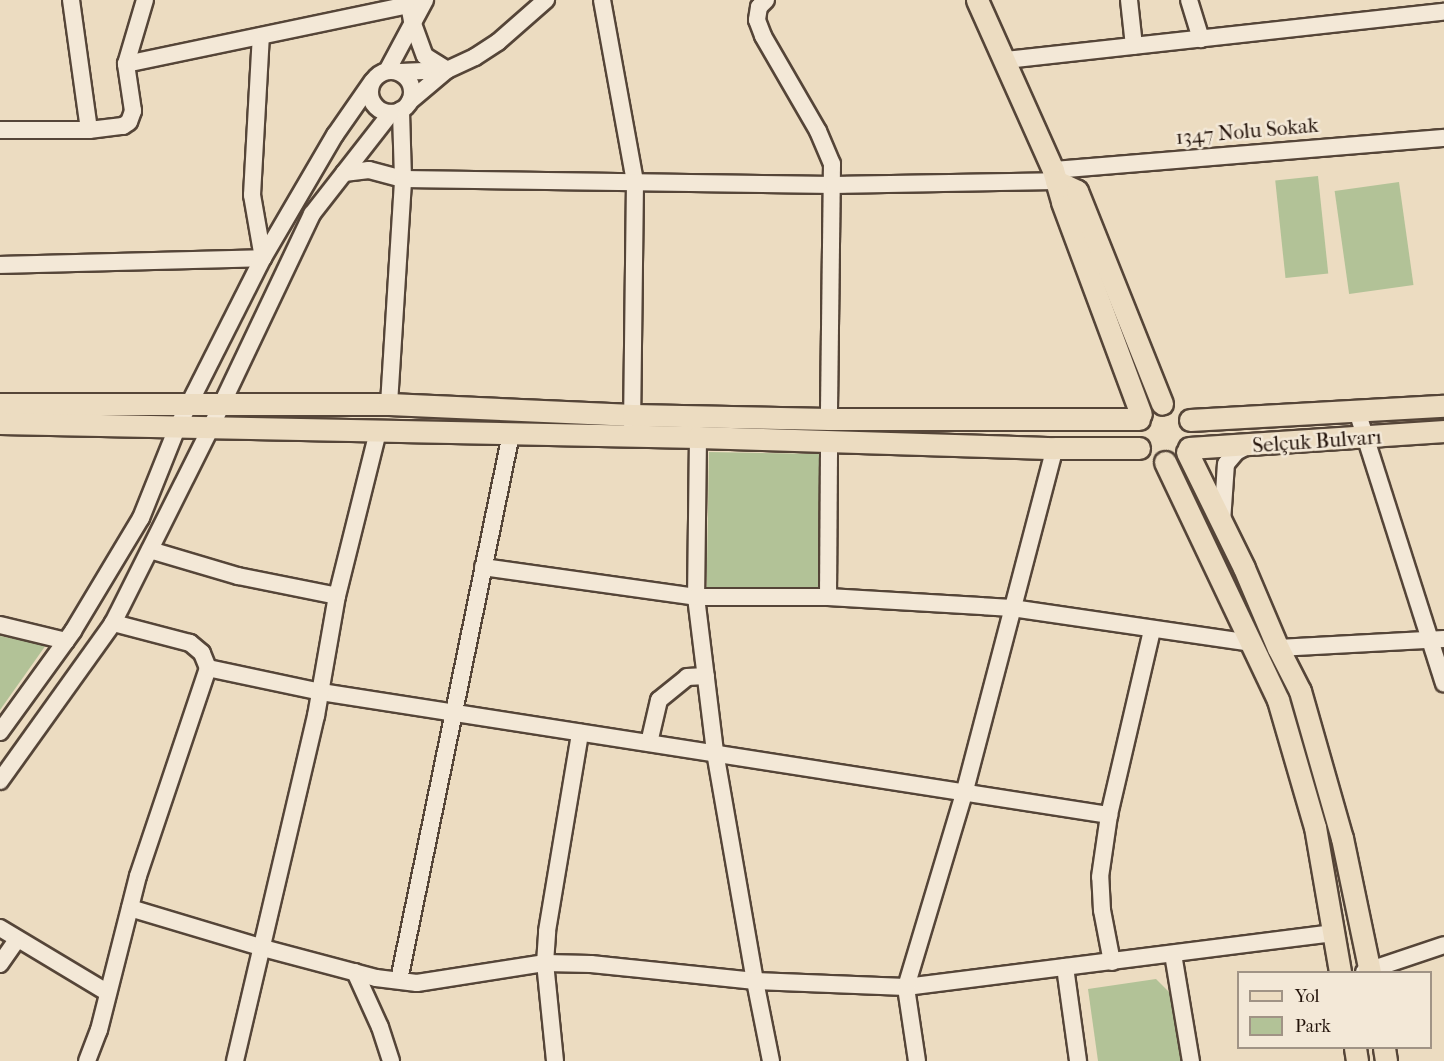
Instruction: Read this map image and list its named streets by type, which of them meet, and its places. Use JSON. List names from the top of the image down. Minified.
{"streets":{"main road":["Selçuk Bulvarı"],"street":["1347 Nolu Sokak"]},"legend":["Yol","Park"]}
